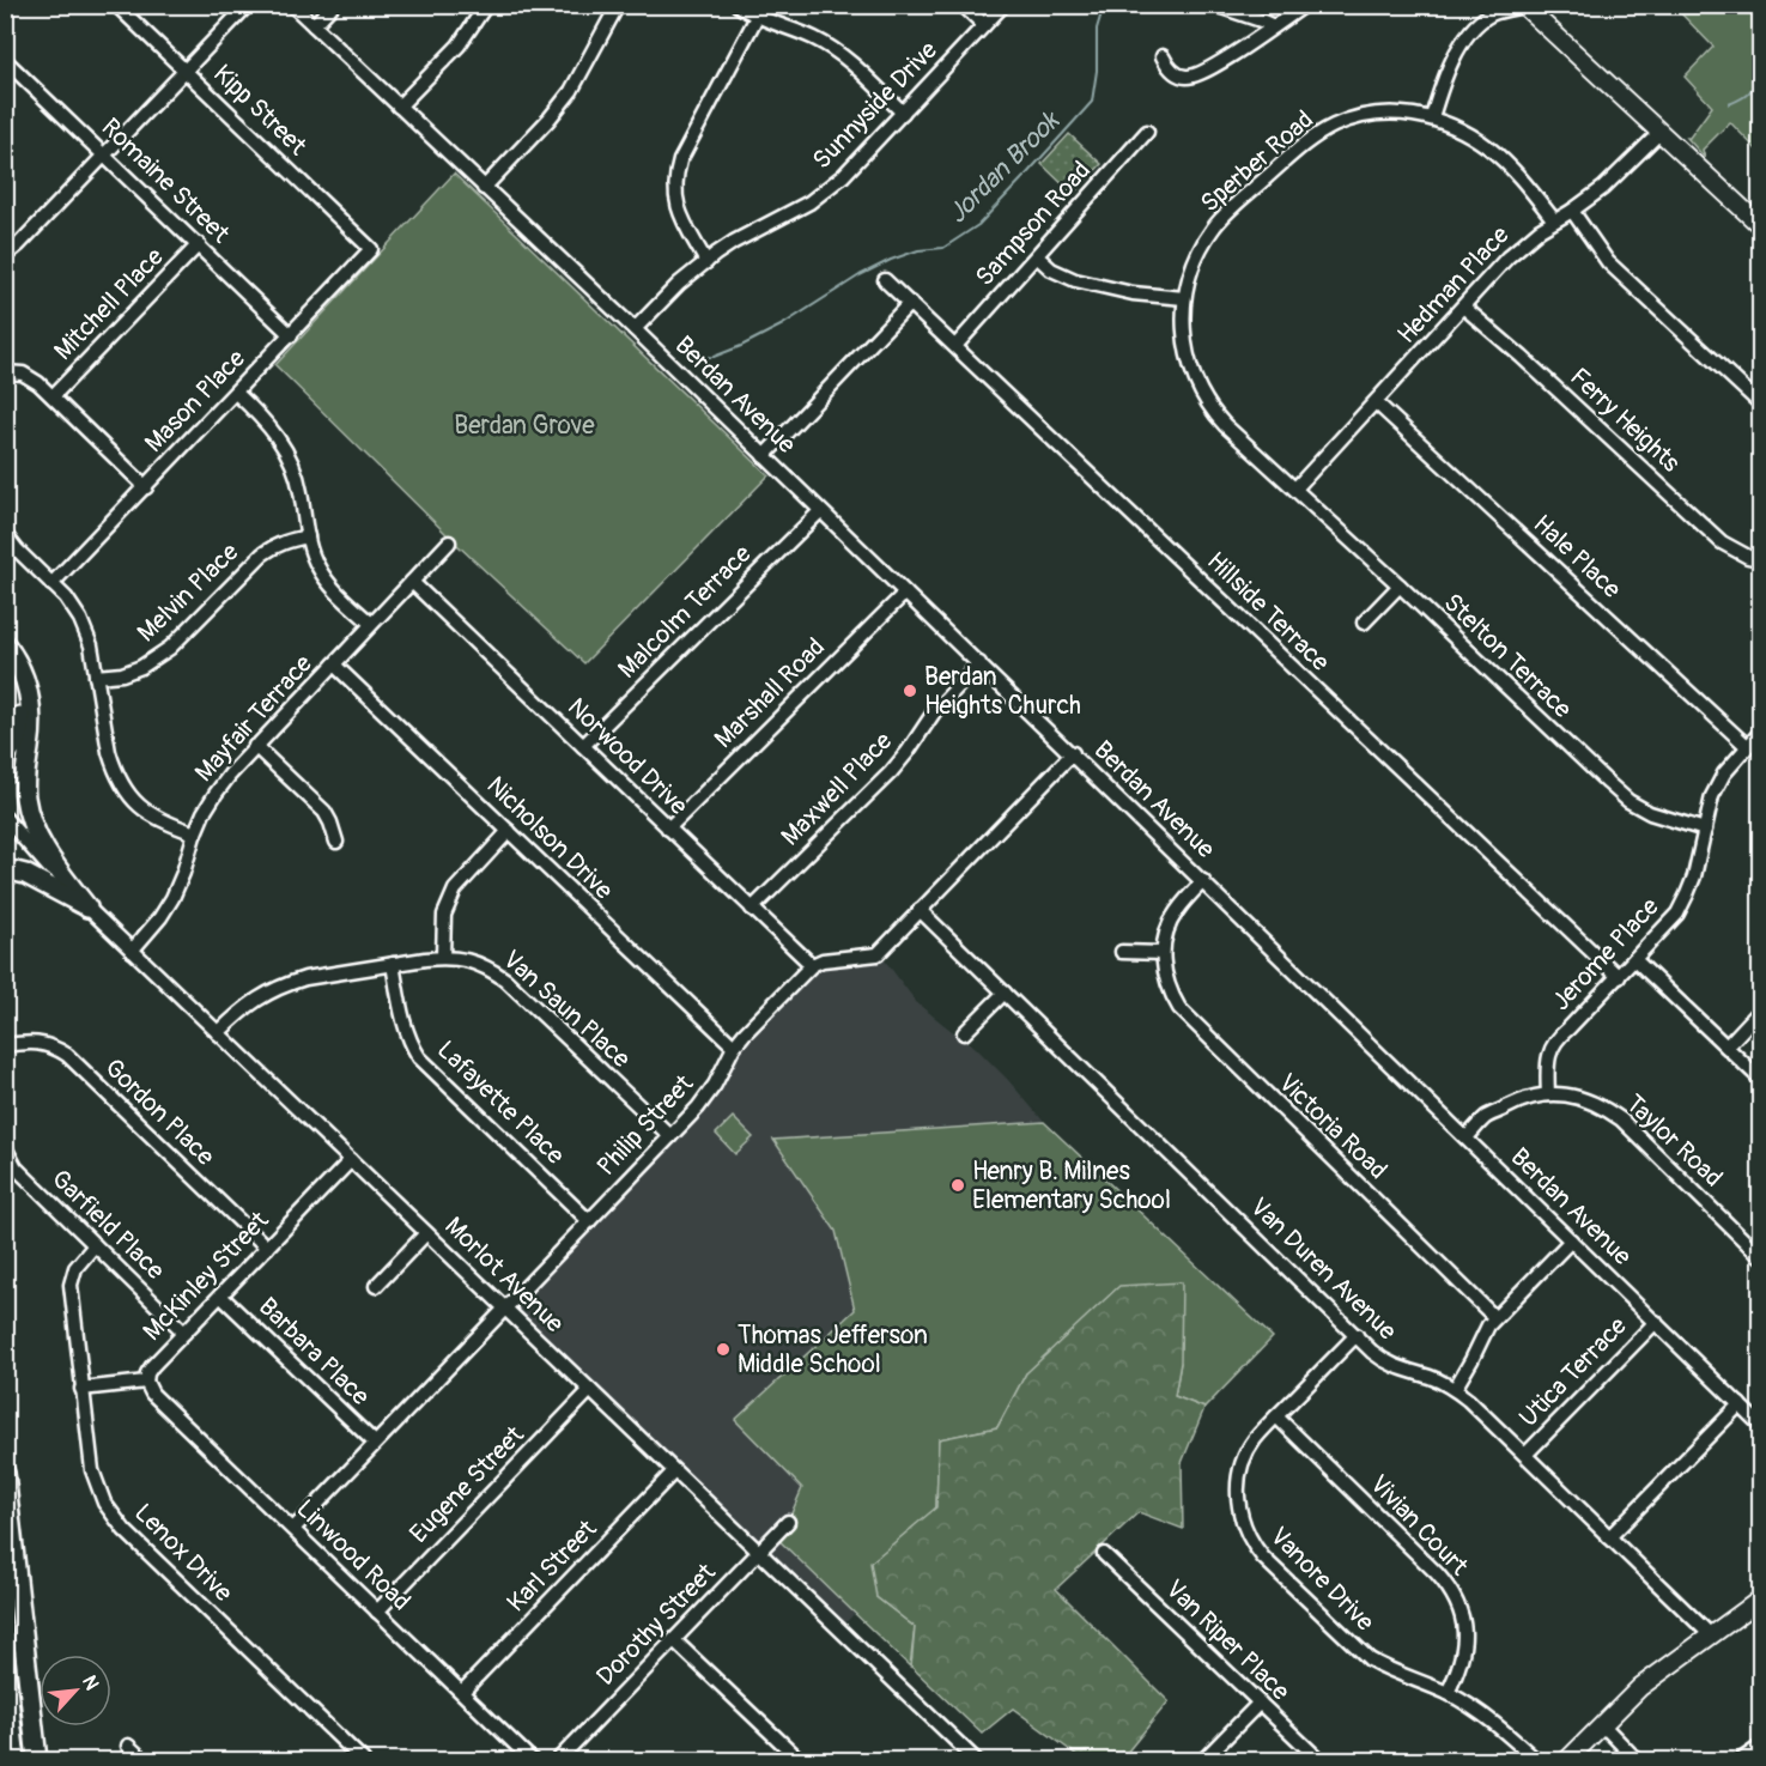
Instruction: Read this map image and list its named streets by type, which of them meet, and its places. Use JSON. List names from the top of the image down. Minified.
{"streets":{"street":["Sunnyside Drive","Kipp Street","Sperber Road","Romaine Street","Sampson Road","Hedman Place","Mitchell Place","Berdan Avenue","Mason Place","Ferry Heights","Hale Place","Melvin Place","Malcolm Terrace","Hillside Terrace","Stelton Terrace","Marshall Road","Mayfair Terrace","Norwood Drive","Maxwell Place","Nicholson Drive","Jerome Place","Van Saun Place","Lafayette Place","Gordon Place","Philip Street","Victoria Road","Taylor Road","Garfield Place","Van Duren Avenue","Morlot Avenue","McKinley Street","Barbara Place","Utica Terrace","Eugene Street","Vivian Court","Lenox Drive","Linwood Road","Karl Street","Vanore Drive","Dorothy Street","Van Riper Place"]},"crossings":[["Sunnyside Drive","Berdan Avenue"],["Kipp Street","Mason Place"],["Sperber Road","Hedman Place"],["Sperber Road","Stelton Terrace"],["Romaine Street","Mitchell Place"],["Romaine Street","Mason Place"],["Sampson Road","Hillside Terrace"],["Hedman Place","Ferry Heights"],["Hedman Place","Hale Place"],["Hedman Place","Stelton Terrace"],["Berdan Avenue","Malcolm Terrace"],["Berdan Avenue","Marshall Road"],["Berdan Avenue","Maxwell Place"],["Berdan Avenue","Victoria Road"],["Berdan Avenue","Taylor Road"],["Berdan Avenue","Utica Terrace"],["Hale Place","Jerome Place"],["Malcolm Terrace","Norwood Drive"],["Hillside Terrace","Jerome Place"],["Stelton Terrace","Jerome Place"],["Marshall Road","Norwood Drive"],["Mayfair Terrace","Norwood Drive"],["Mayfair Terrace","Nicholson Drive"],["Mayfair Terrace","Morlot Avenue"],["Norwood Drive","Maxwell Place"],["Norwood Drive","Philip Street"],["Nicholson Drive","Philip Street"],["Jerome Place","Taylor Road"],["Van Saun Place","Lafayette Place"],["Van Saun Place","Philip Street"],["Van Saun Place","Morlot Avenue"],["Lafayette Place","Philip Street"],["Gordon Place","McKinley Street"],["Philip Street","Morlot Avenue"],["Philip Street","Barbara Place"],["Philip Street","Linwood Road"],["Garfield Place","McKinley Street"],["Garfield Place","Lenox Drive"],["Van Duren Avenue","Utica Terrace"],["Van Duren Avenue","Vanore Drive"],["Morlot Avenue","McKinley Street"],["Morlot Avenue","Eugene Street"],["Morlot Avenue","Karl Street"],["Morlot Avenue","Dorothy Street"],["McKinley Street","Barbara Place"],["McKinley Street","Lenox Drive"],["McKinley Street","Linwood Road"],["Eugene Street","Linwood Road"],["Vivian Court","Vanore Drive"],["Linwood Road","Karl Street"]],"water":["Jordan Brook"],"parks":["Berdan Grove"],"places":["Berdan Heights Church","Henry B. Milnes Elementary School","Thomas Jefferson Middle School"],"north":"top right"}
